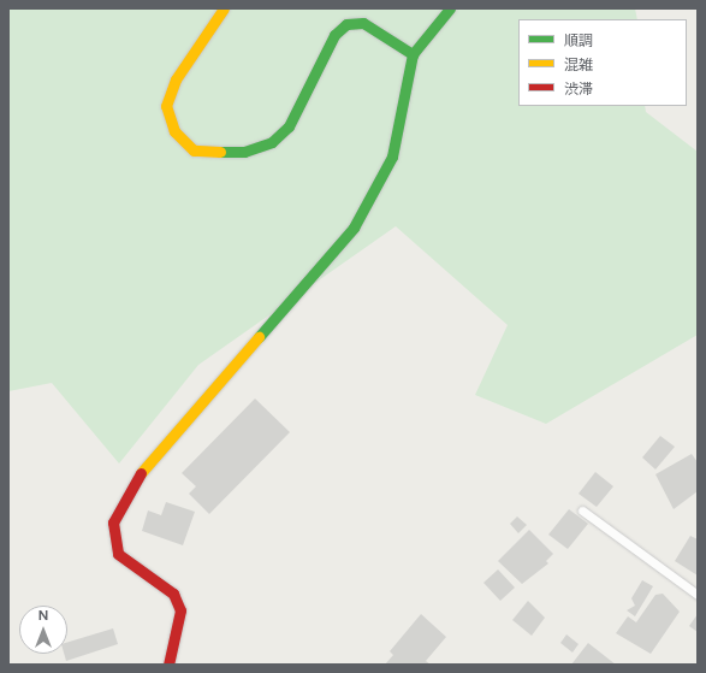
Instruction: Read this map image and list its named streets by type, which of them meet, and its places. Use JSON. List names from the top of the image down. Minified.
{"legend":["順調","混雑","渋滞"],"north":"top"}
